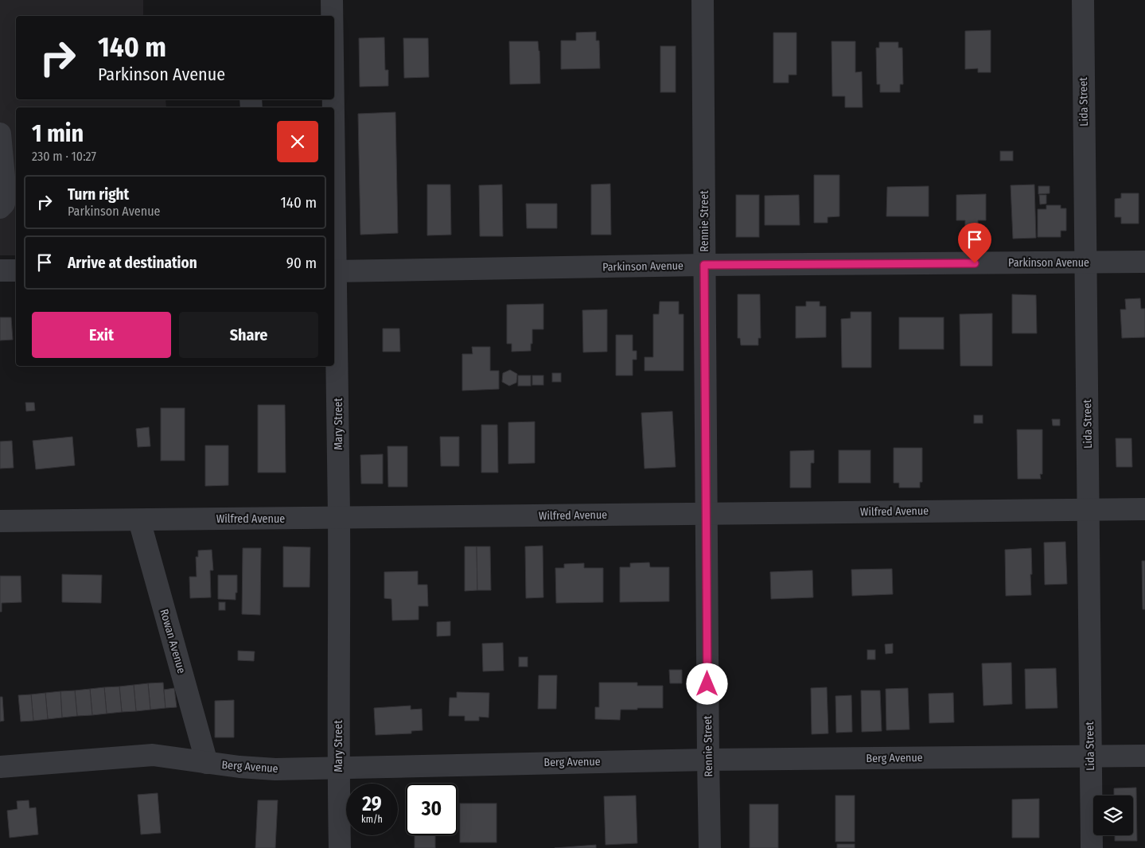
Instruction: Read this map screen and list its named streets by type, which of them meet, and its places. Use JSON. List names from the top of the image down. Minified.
{"streets":{"street":["Lida Street","Rennie Street","Parkinson Avenue","Mary Street","Wilfred Avenue","Rowan Avenue","Berg Avenue"]},"crossings":[["Lida Street","Parkinson Avenue"],["Lida Street","Wilfred Avenue"],["Lida Street","Berg Avenue"],["Rennie Street","Parkinson Avenue"],["Rennie Street","Wilfred Avenue"],["Rennie Street","Berg Avenue"],["Parkinson Avenue","Mary Street"],["Mary Street","Wilfred Avenue"],["Mary Street","Berg Avenue"],["Wilfred Avenue","Rowan Avenue"],["Rowan Avenue","Berg Avenue"]],"page":{"turn":["140 m","Parkinson Avenue"],"heading":["1 min","230 m · 10:27"],"list":[{"name":"Turn right","note":"Parkinson Avenue","value":"140 m"},{"name":"Arrive at destination","value":"90 m"}],"buttons":["Exit","Share"],"speed":"29 km/h","limit":"30"}}
